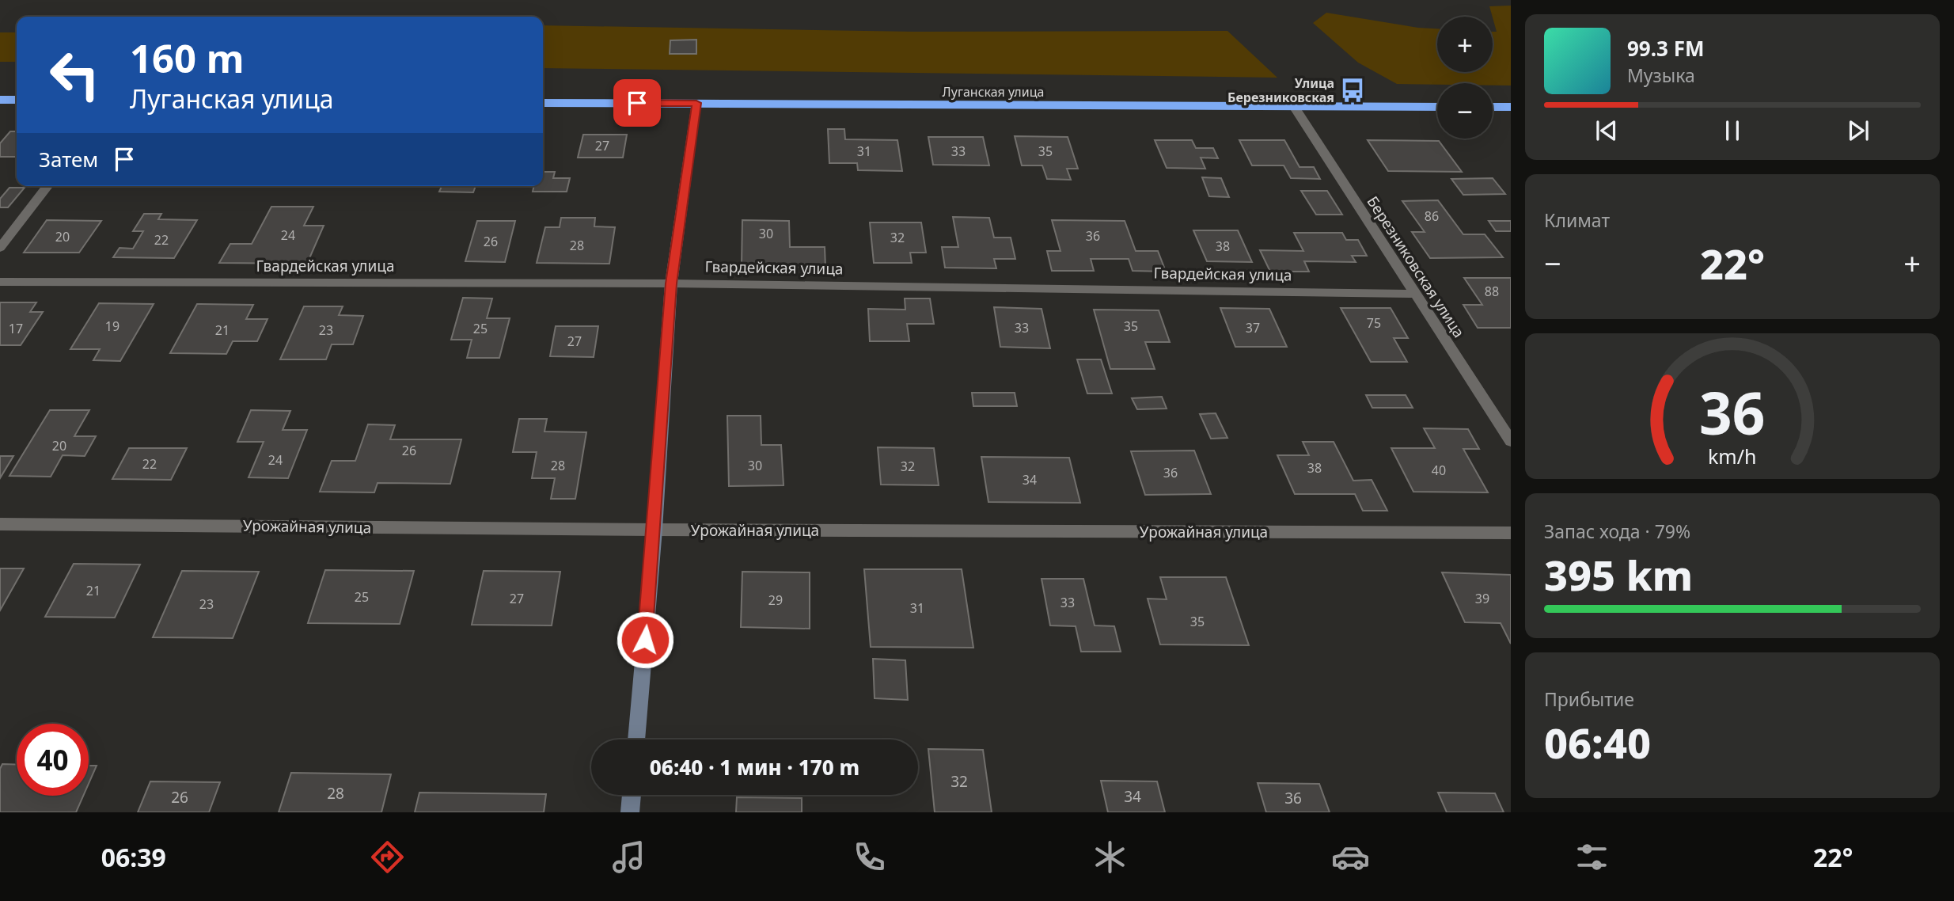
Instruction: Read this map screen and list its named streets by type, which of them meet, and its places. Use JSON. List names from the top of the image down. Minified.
{"streets":{"highway":["Луганская улица"],"street":["Гвардейская улица","Березниковская улица","Урожайная улица"]},"crossings":[["Луганская улица","Березниковская улица"],["Гвардейская улица","Березниковская улица"]],"places":{"bus stop":["Улица Березниковская"]},"house_numbers":["27","31","33","35","86","30","24","36","20","32","22","26","28","38","88","75","19","35","33","37","17","25","21","23","27","20","26","24","22","28","30","32","38","40","36","34","21","25","27","39","29","33","23","31","35","32","28","34","26","36"],"page":{"map_buttons":["+","−"],"turn":["160 m","Луганская улица"],"song":["99.3 FM","Музыка"],"then":"Затем","tile":["Климат",["Запас хода · 79%","395 km"],["Прибытие","06:40"]],"heat":["−","22°","+"],"limit":"40","trip":"06:40 · 1 мин · 170 m","tabs":["06:39","22°"],"gauge":["36","km/h"]}}
